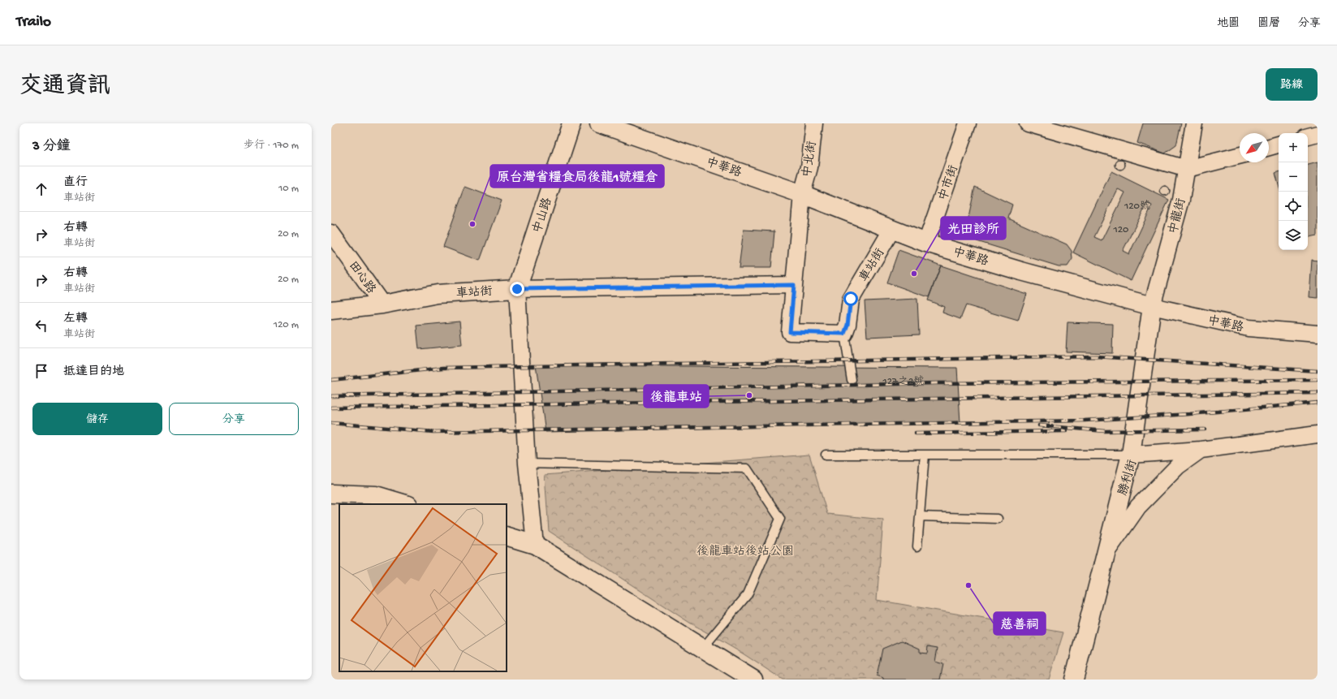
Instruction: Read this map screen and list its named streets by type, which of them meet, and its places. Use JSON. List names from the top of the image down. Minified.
{"streets":{"main road":["中華路","中山路","車站街","勝利街"],"street":["中北街","中市街","中龍街","田心路"]},"crossings":[["中北街","中華路"],["中華路","中市街"],["中華路","中龍街"],["中華路","車站街"],["中山路","車站街"],["車站街","田心路"]],"parks":["後龍車站後站公園"],"places":["原台灣省糧食局後龍1號糧倉","光田診所","後龍車站","慈善祠"],"house_numbers":["120號","120","127之2號"],"north":"bottom left","page":{"header":"Trailo","nav":["地圖","圖層","分享"],"title":"交通資訊","buttons":["路線",["儲存","分享"]],"heading":["3 分鐘","步行 · 170 m"],"map_buttons":["+","−"],"list":[["直行","車站街","10 m"],["右轉","車站街","20 m"],["右轉","車站街","20 m"],["左轉","車站街","120 m"],"抵達目的地"]}}
